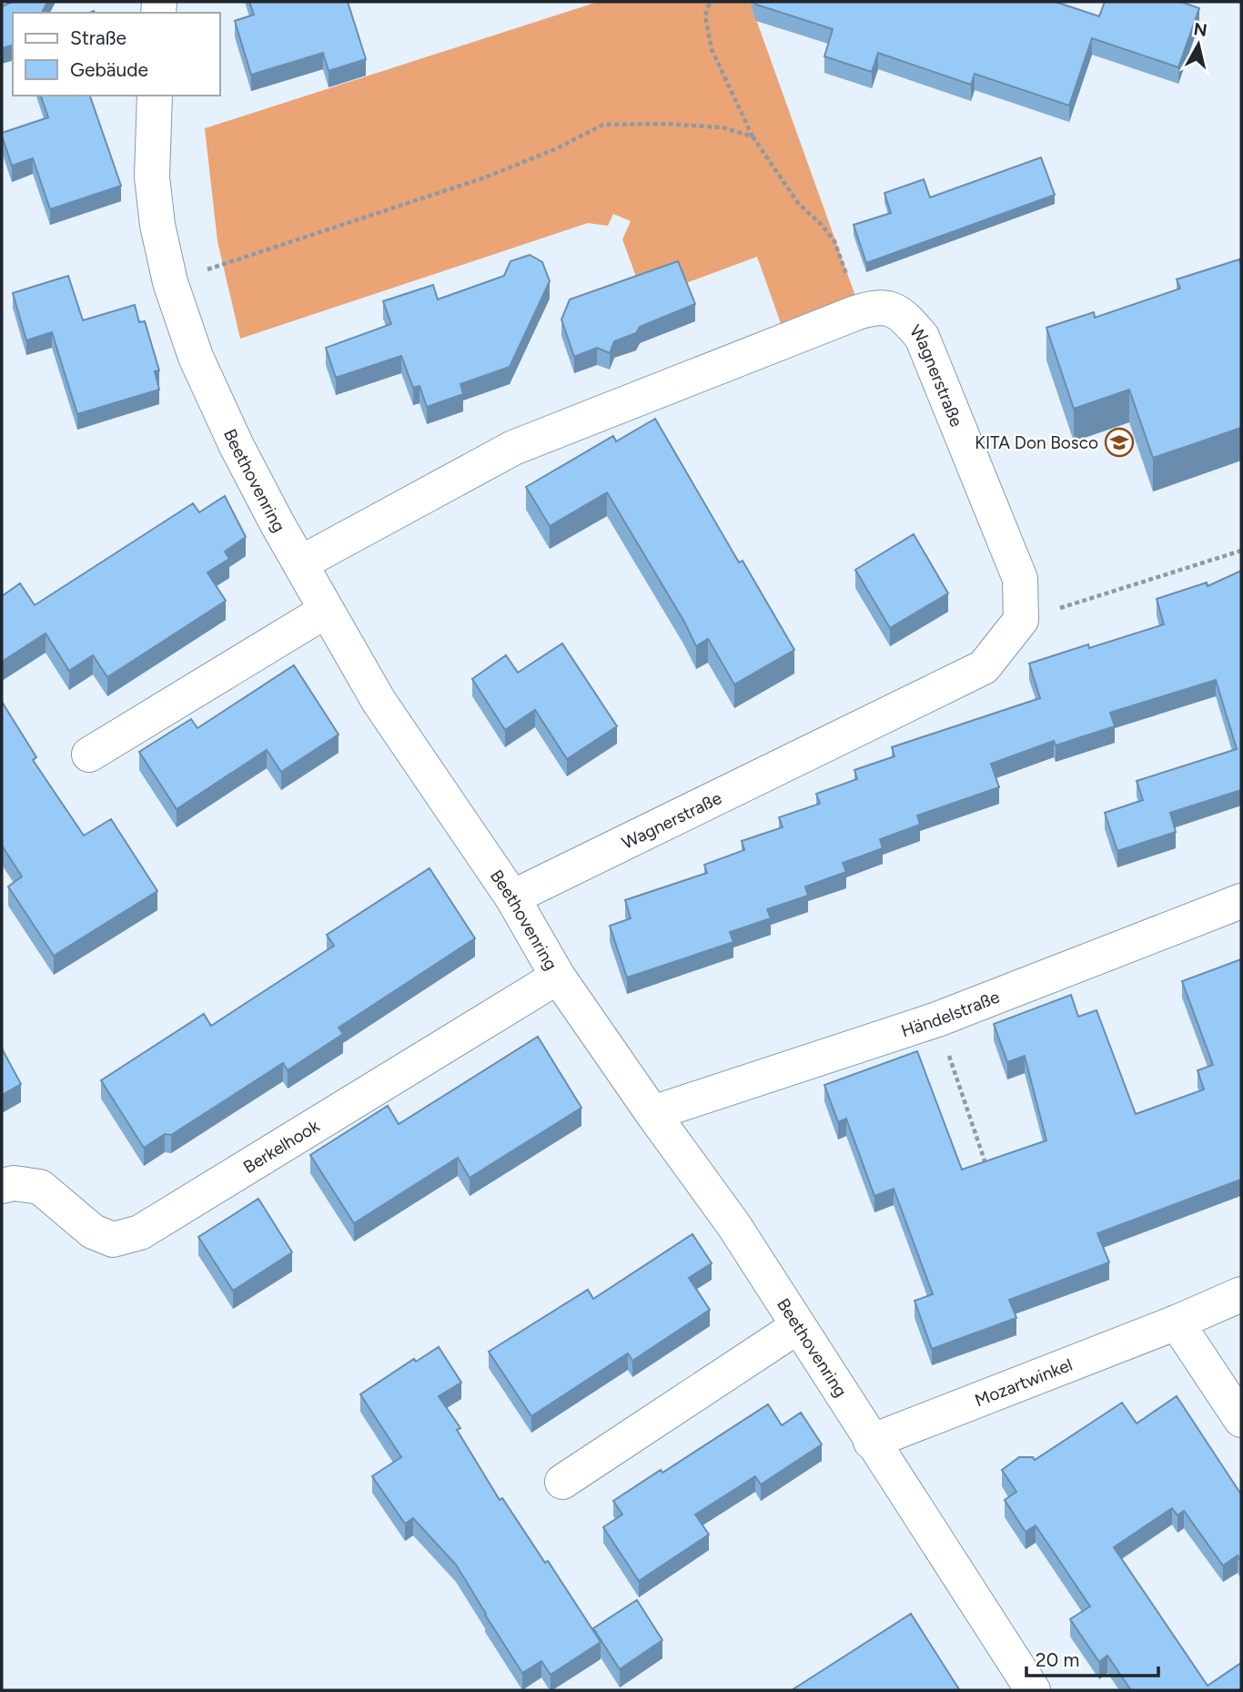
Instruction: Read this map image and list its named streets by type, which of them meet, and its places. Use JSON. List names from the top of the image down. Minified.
{"streets":{"street":["Wagnerstraße","Beethovenring","Händelstraße","Berkelhook","Mozartwinkel"]},"crossings":[["Wagnerstraße","Beethovenring"],["Beethovenring","Händelstraße"],["Beethovenring","Berkelhook"],["Beethovenring","Mozartwinkel"]],"places":{"school or university":["KITA Don Bosco"]},"legend":["Straße","Gebäude"],"scale_bar":"20 m","north":"top"}
